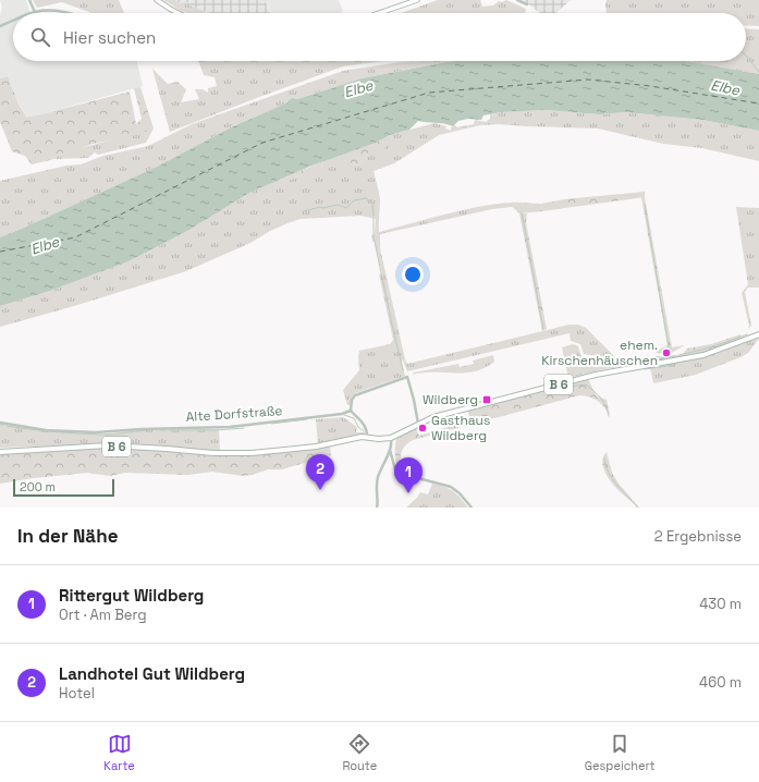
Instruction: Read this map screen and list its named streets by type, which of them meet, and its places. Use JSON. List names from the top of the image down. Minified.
{"streets":{"main road":["B 6"],"street":["Alte Dorfstraße"]},"water":["Elbe"],"places":{"other":["ehem. Kirschenhäuschen","Gasthaus Wildberg"],"transit":["Wildberg"]},"scale_bar":"200 m","page":{"search":"Hier suchen","pins":["2","1"],"scale":"200 m","heading":["In der Nähe","2 Ergebnisse"],"list":[{"mark":"1","name":"Rittergut Wildberg","note":"Ort · Am Berg","value":"430 m"},{"mark":"2","name":"Landhotel Gut Wildberg","note":"Hotel","value":"460 m"}],"nav":["Karte","Route","Gespeichert"]}}
